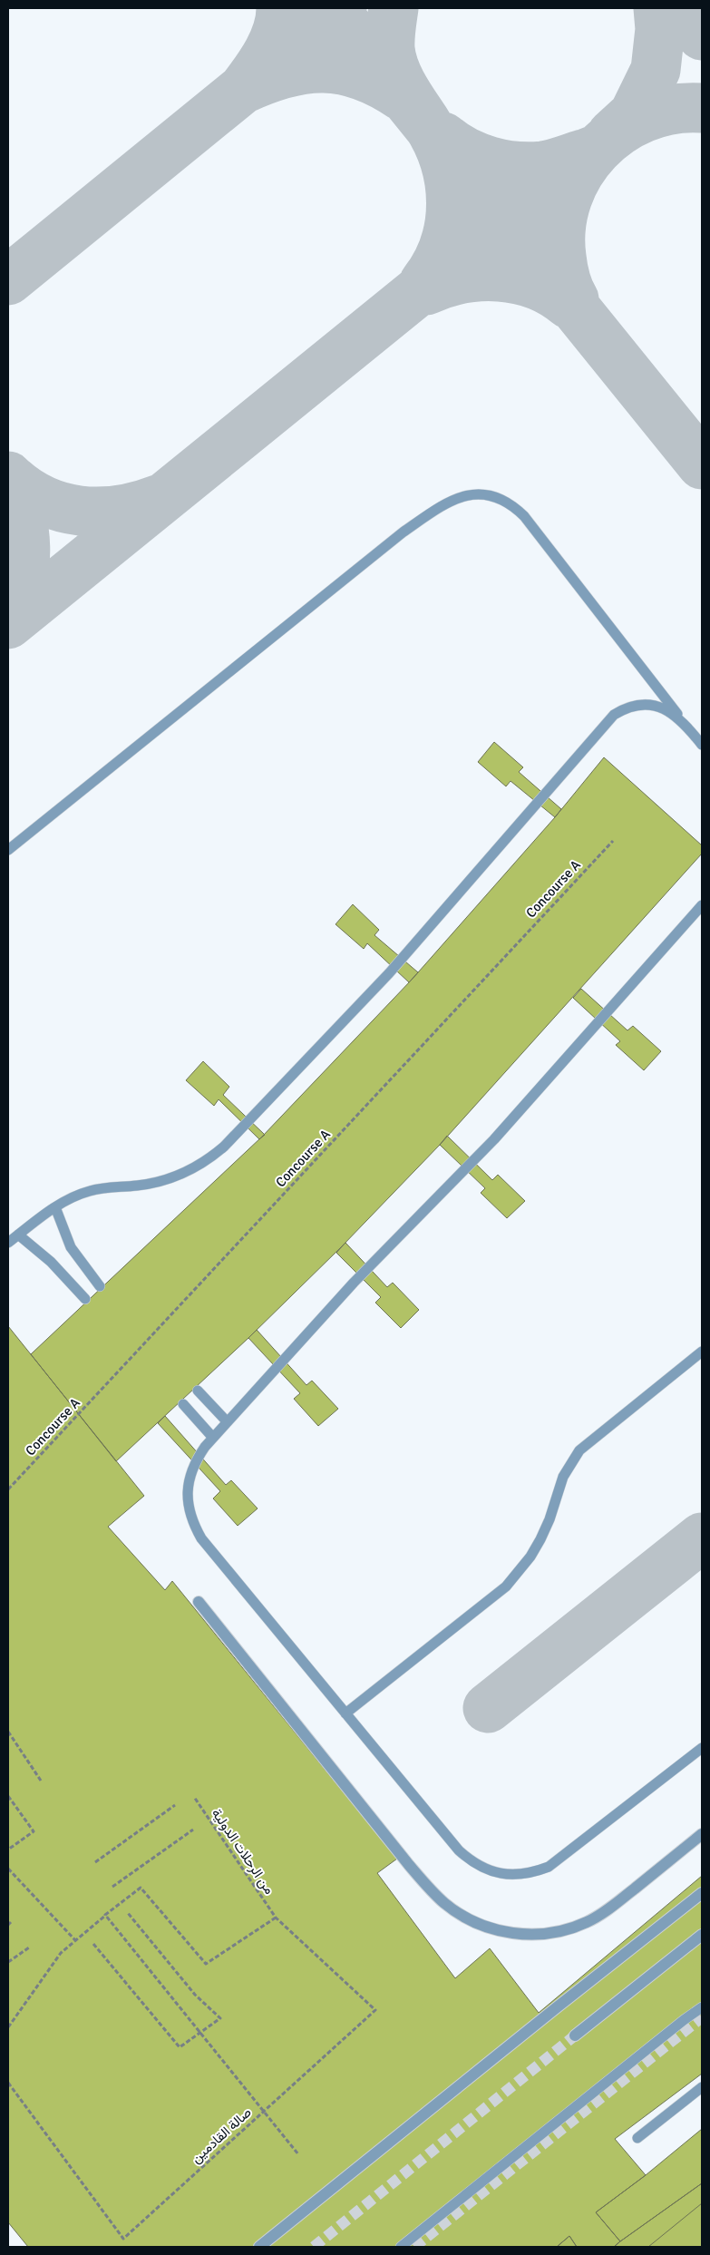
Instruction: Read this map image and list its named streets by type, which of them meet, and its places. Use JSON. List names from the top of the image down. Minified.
{"streets":{"path":["Concourse A","من الرحلات الدولية","صالة القادمين"]},"crossings":[["من الرحلات الدولية","صالة القادمين"]]}
